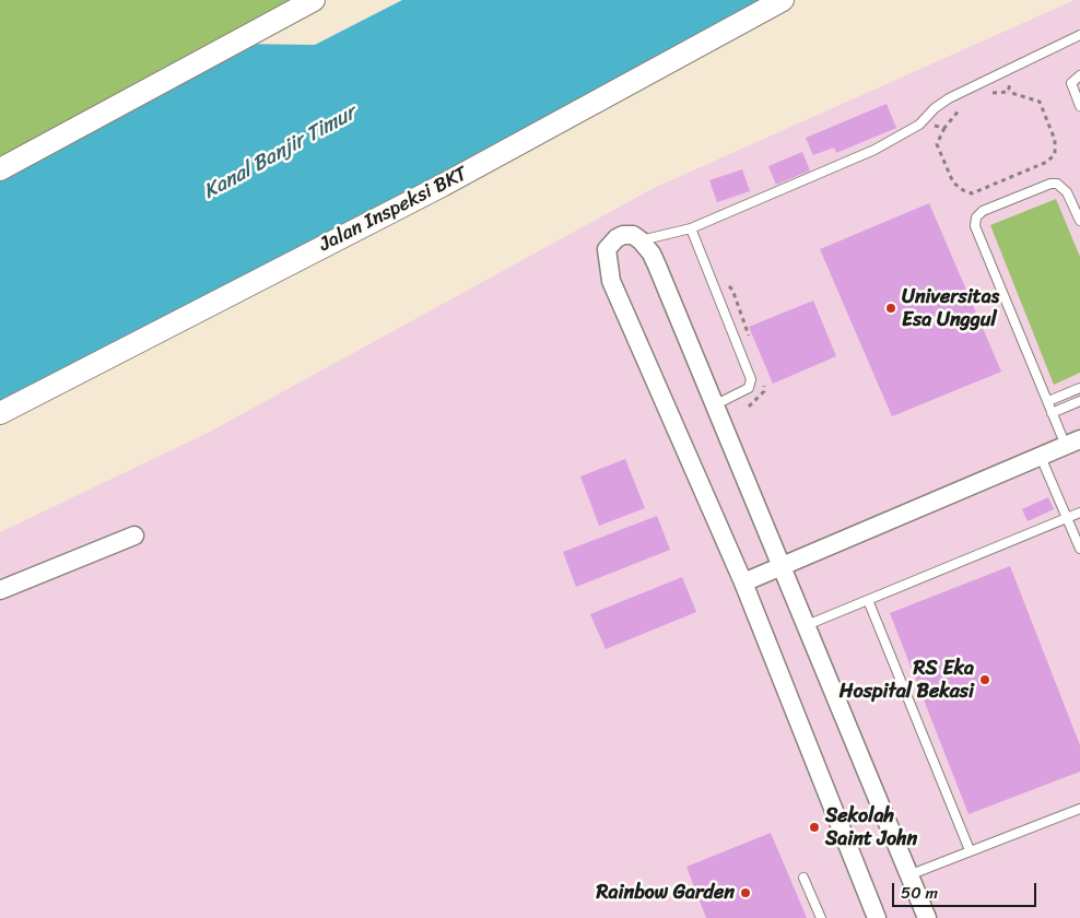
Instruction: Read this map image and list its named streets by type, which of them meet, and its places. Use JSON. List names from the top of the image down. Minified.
{"streets":{"street":["Jalan Inspeksi BKT"]},"water":["Kanal Banjir Timur"],"places":["Universitas Esa Unggul","RS Eka Hospital Bekasi","Sekolah Saint John","Rainbow Garden"],"scale_bar":"50 m"}
